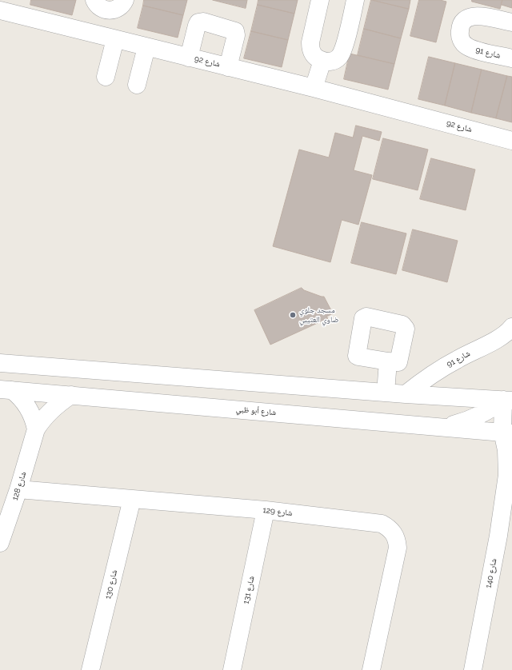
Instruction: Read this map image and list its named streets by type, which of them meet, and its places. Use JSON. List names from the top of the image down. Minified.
{"streets":{"street":["شارع 91","شارع 92","شارع أبو ظبي","شارع 128","شارع 129","شارع 140","شارع 130","شارع 131"]},"crossings":[["شارع أبو ظبي","شارع 128"],["شارع أبو ظبي","شارع 140"],["شارع 128","شارع 129"],["شارع 129","شارع 130"],["شارع 129","شارع 131"]],"places":["مسجد جلوي ضاوي العتيبي"]}
